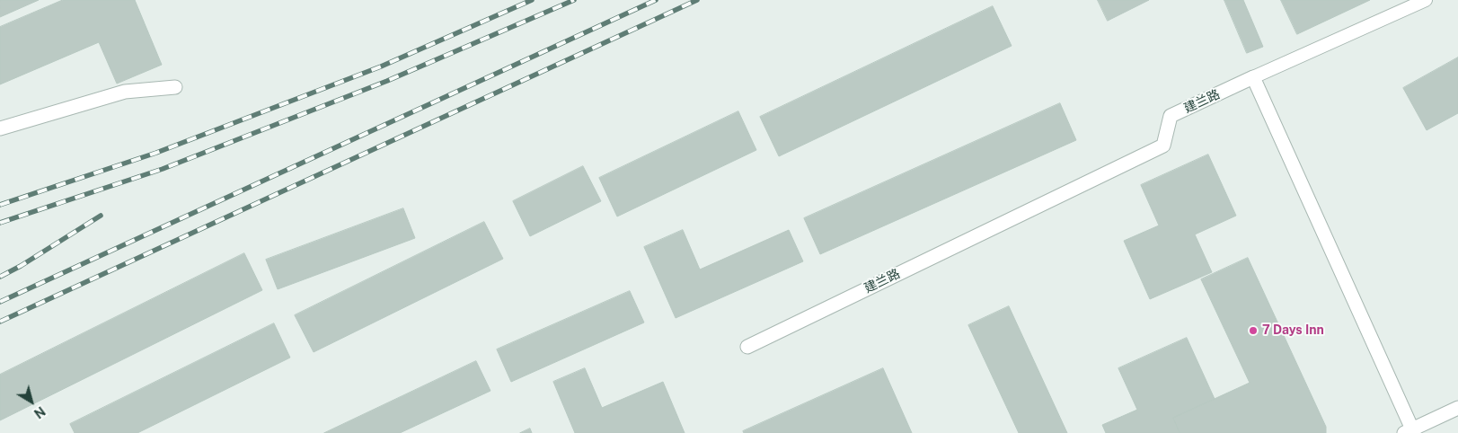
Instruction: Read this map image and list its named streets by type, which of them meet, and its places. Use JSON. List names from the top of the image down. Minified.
{"streets":{"street":["建兰路"]},"places":["7 Days Inn"],"north":"bottom right"}
